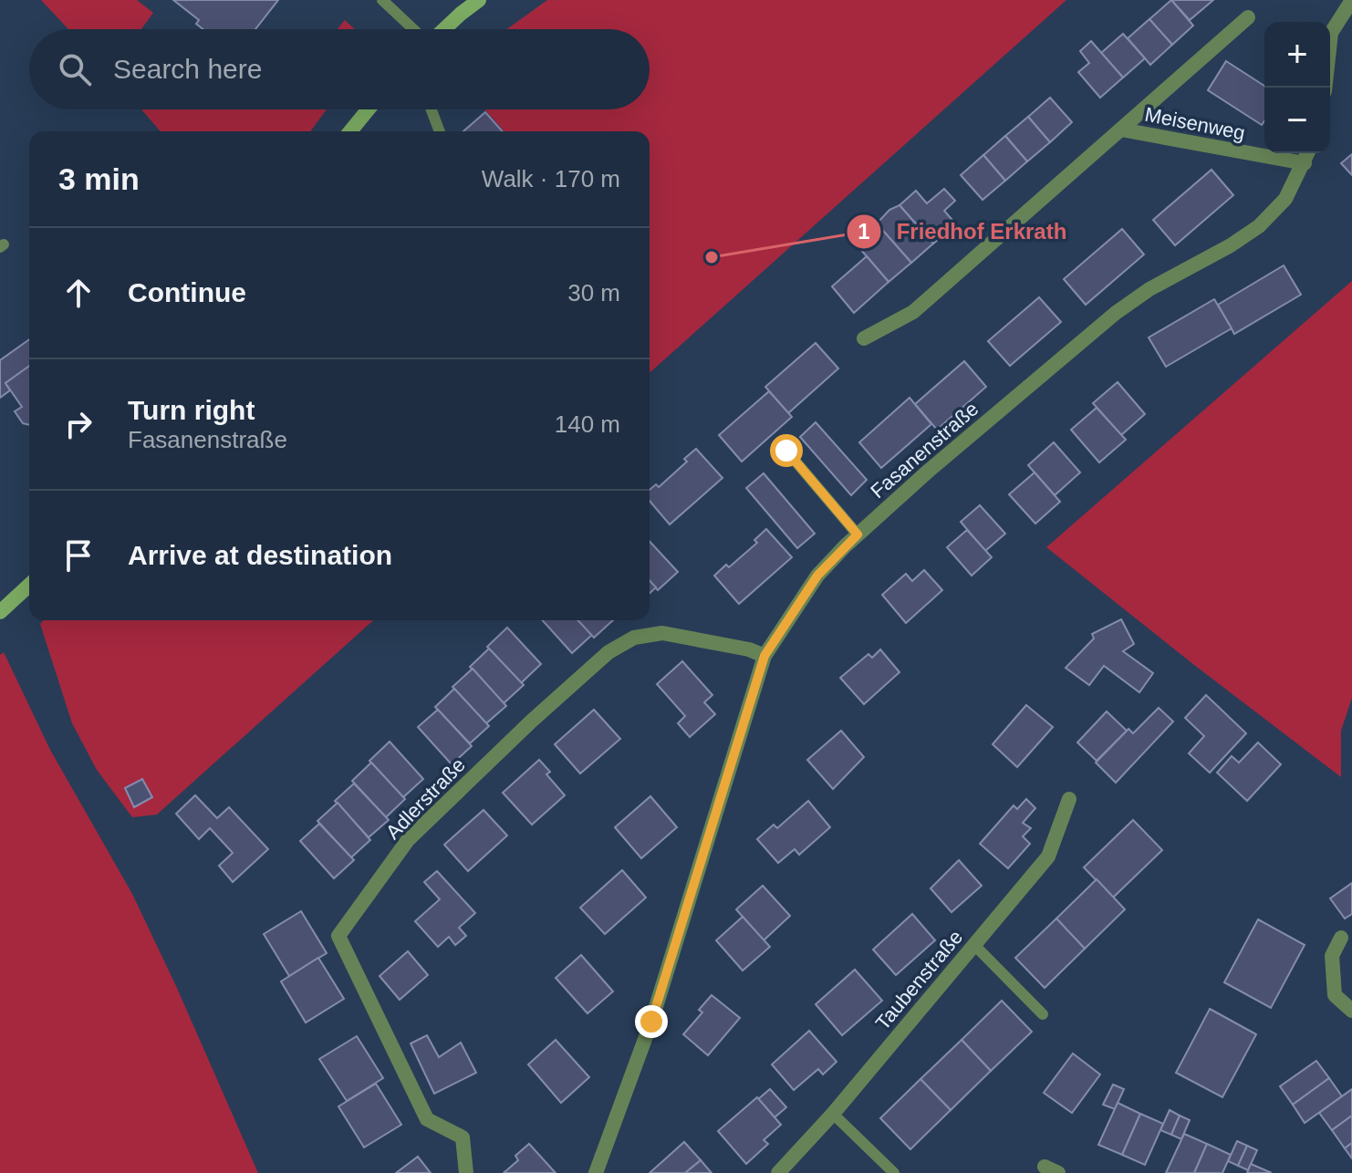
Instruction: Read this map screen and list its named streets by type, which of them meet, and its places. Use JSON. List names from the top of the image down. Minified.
{"streets":{"street":["Meisenweg","Fasanenstraße","Adlerstraße","Taubenstraße"]},"crossings":[["Meisenweg","Fasanenstraße"],["Fasanenstraße","Adlerstraße"]],"places":["Friedhof Erkrath"],"page":{"map_buttons":["+","−"],"search":"Search here","heading":["3 min","Walk · 170 m"],"list":[["Continue","30 m"],["Turn right","Fasanenstraße","140 m"],"Arrive at destination"]}}
